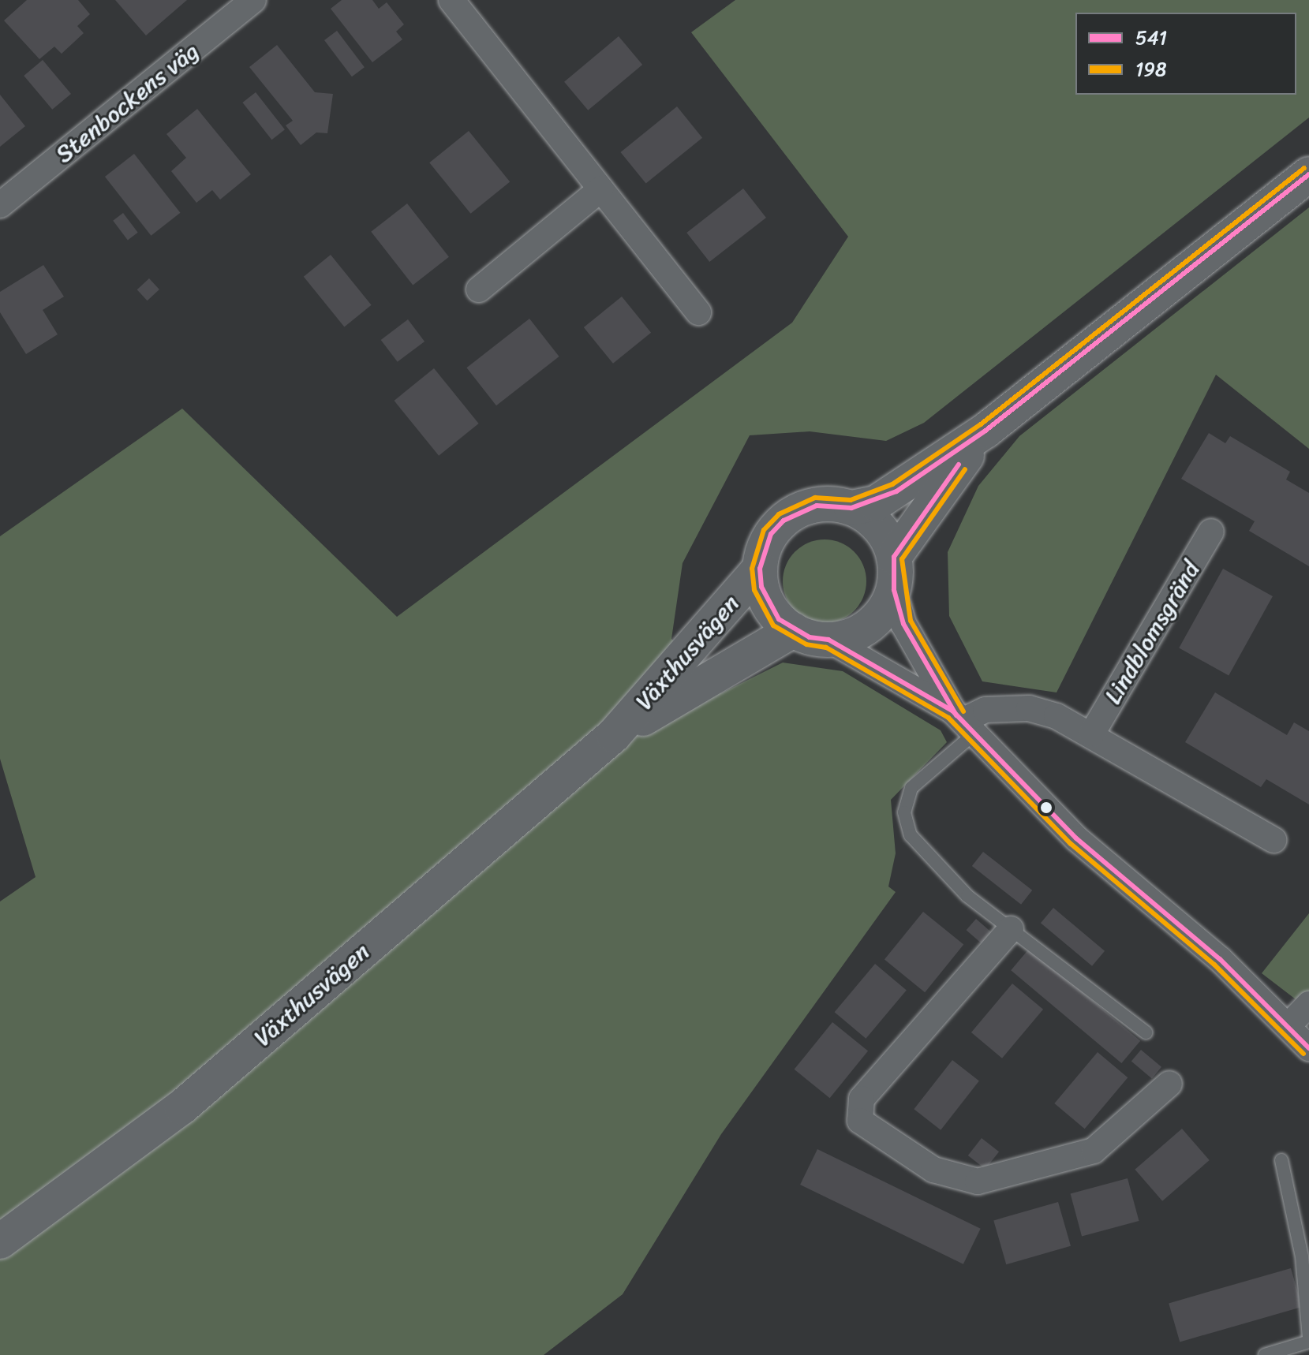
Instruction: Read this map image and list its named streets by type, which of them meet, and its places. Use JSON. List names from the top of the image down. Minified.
{"streets":{"street":["Stenbockens väg","Lindblomsgränd","Växthusvägen"]},"lines":["transit line 198","transit line 541"],"legend":["541","198"]}
